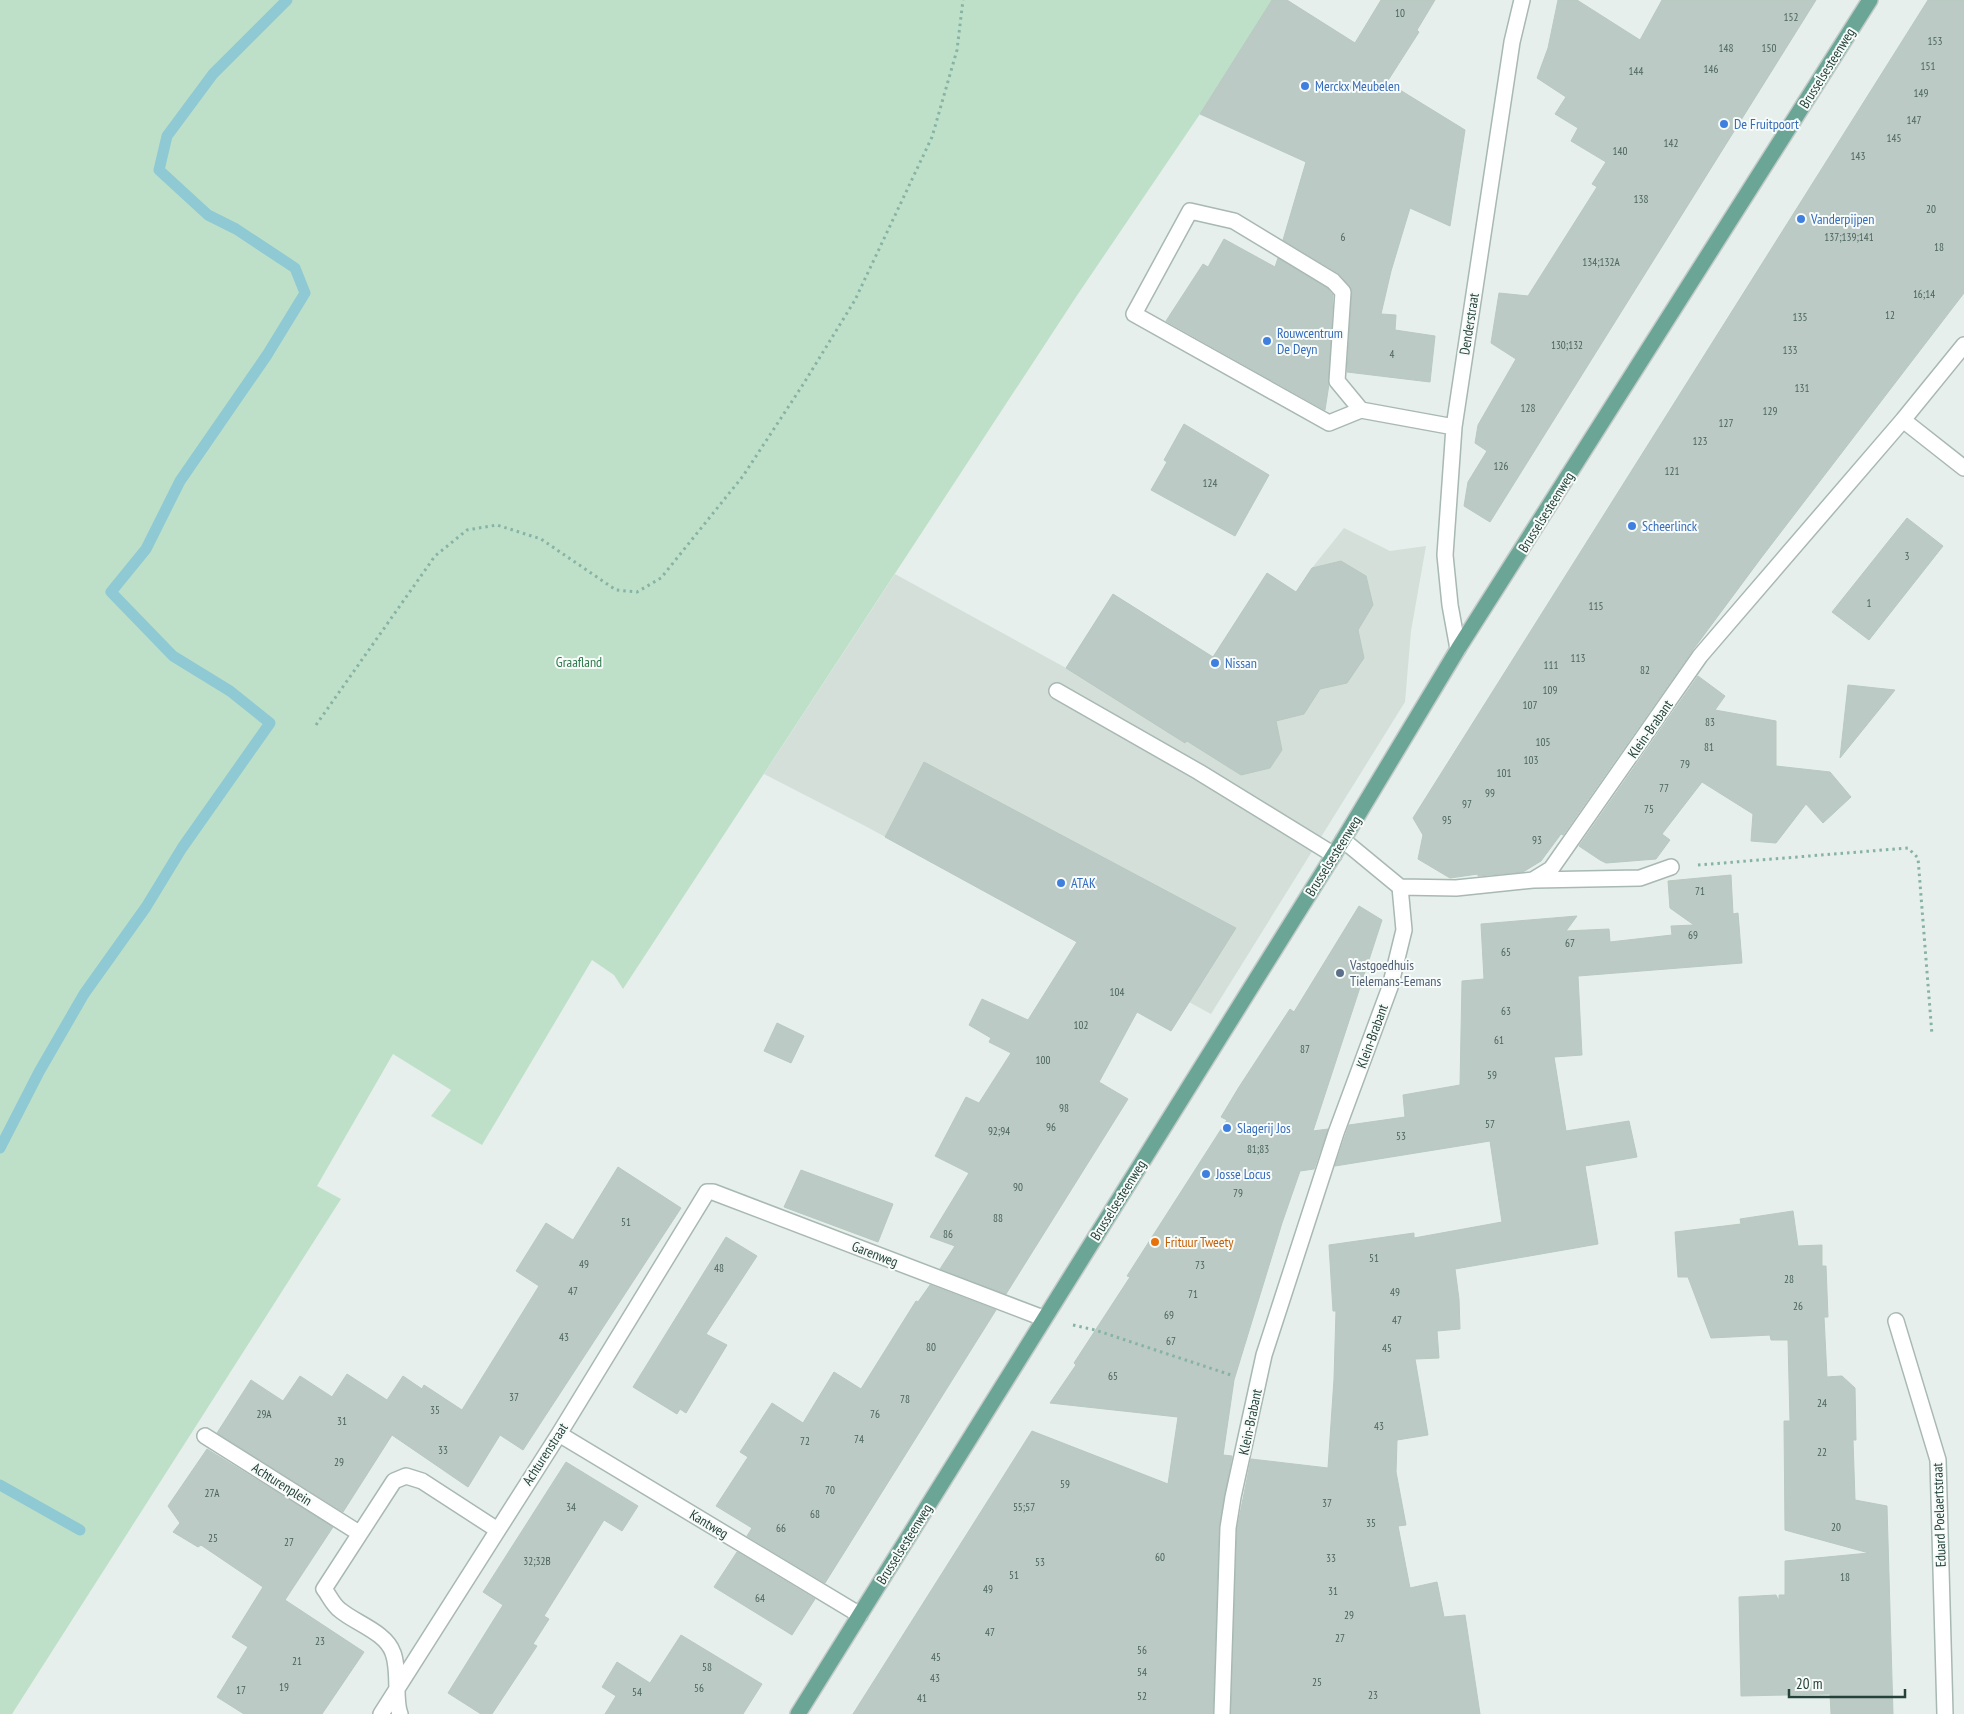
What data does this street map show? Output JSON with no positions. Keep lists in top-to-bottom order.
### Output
{
  "streets": {
    "main road": ["Brusselsesteenweg"],
    "street": [
      "Denderstraat",
      "Klein-Brabant",
      "Garenweg",
      "Achturenstraat",
      "Achturenplein",
      "Eduard Poelaertstraat",
      "Kantweg"
    ]
  },
  "crossings": [
    ["Brusselsesteenweg", "Denderstraat"],
    ["Brusselsesteenweg", "Garenweg"],
    ["Brusselsesteenweg", "Kantweg"],
    ["Garenweg", "Achturenstraat"],
    ["Achturenstraat", "Kantweg"]
  ],
  "parks": ["Graafland"],
  "places": [
    "Merckx Meubelen",
    "De Fruitpoort",
    "Vanderpijpen",
    "Rouwcentrum De Deyn",
    "Scheerlinck",
    "Nissan",
    "ATAK",
    "Vastgoedhuis Tielemans-Eemans",
    "Slagerij Jos",
    "Josse Locus",
    "Frituur Tweety"
  ],
  "house_numbers": [
    "10",
    "152",
    "153",
    "148",
    "150",
    "151",
    "146",
    "144",
    "149",
    "147",
    "145",
    "142",
    "140",
    "143",
    "138",
    "20",
    "6",
    "137;139;141",
    "18",
    "134;132A",
    "16;14",
    "12",
    "135",
    "130;132",
    "133",
    "4",
    "131",
    "128",
    "129",
    "127",
    "123",
    "126",
    "121",
    "124",
    "3",
    "1",
    "115",
    "113",
    "111",
    "82",
    "109",
    "107",
    "83",
    "105",
    "81",
    "103",
    "79",
    "101",
    "77",
    "99",
    "97",
    "75",
    "95",
    "93",
    "71",
    "69",
    "67",
    "65",
    "104",
    "63",
    "102",
    "61",
    "87",
    "100",
    "59",
    "98",
    "57",
    "96",
    "92;94",
    "53",
    "81;83",
    "90",
    "79",
    "88",
    "51",
    "86",
    "51",
    "49",
    "73",
    "48",
    "28",
    "47",
    "49",
    "71",
    "26",
    "69",
    "47",
    "43",
    "67",
    "80",
    "45",
    "65",
    "37",
    "78",
    "24",
    "35",
    "29A",
    "76",
    "31",
    "43",
    "74",
    "72",
    "33",
    "22",
    "29",
    "59",
    "70",
    "27A",
    "37",
    "34",
    "55;57",
    "68",
    "35",
    "20",
    "66",
    "25",
    "27",
    "60",
    "33",
    "32;32B",
    "53",
    "51",
    "18",
    "49",
    "31",
    "64",
    "29",
    "47",
    "27",
    "23",
    "56",
    "45",
    "21",
    "58",
    "54",
    "43",
    "25",
    "19",
    "56",
    "17",
    "54",
    "23",
    "52",
    "41"
  ],
  "scale_bar": "20 m"
}
